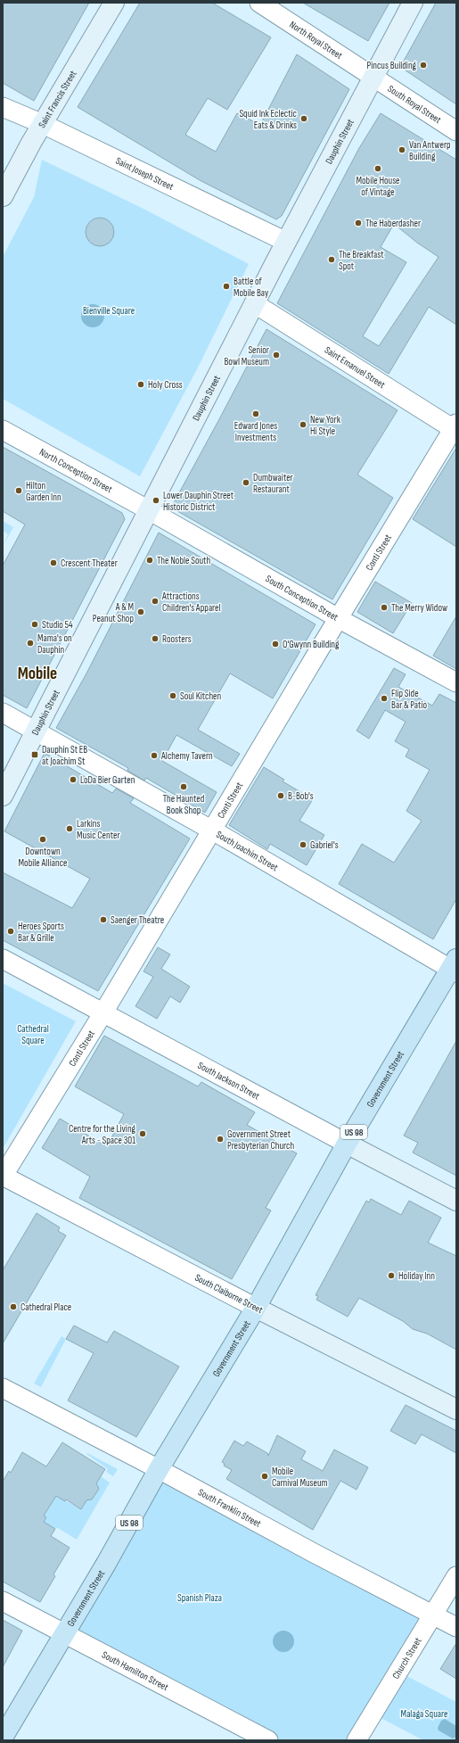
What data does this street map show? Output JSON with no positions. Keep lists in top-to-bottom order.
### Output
{
  "streets": {
    "main road": ["Government Street", "US 98"],
    "street": [
      "North Royal Street",
      "Saint Francis Street",
      "South Royal Street",
      "Dauphin Street",
      "Saint Joseph Street",
      "Saint Emanuel Street",
      "North Conception Street",
      "Conti Street",
      "South Conception Street",
      "South Joachim Street",
      "South Jackson Street",
      "South Claiborne Street",
      "South Franklin Street",
      "Church Street",
      "South Hamilton Street"
    ]
  },
  "crossings": [
    ["North Royal Street", "South Royal Street"],
    ["North Royal Street", "Dauphin Street"],
    ["Saint Francis Street", "Saint Joseph Street"],
    ["South Royal Street", "Dauphin Street"],
    ["Dauphin Street", "Saint Joseph Street"],
    ["Dauphin Street", "Saint Emanuel Street"],
    ["Dauphin Street", "North Conception Street"],
    ["Dauphin Street", "South Conception Street"],
    ["Dauphin Street", "South Joachim Street"],
    ["Saint Emanuel Street", "Conti Street"],
    ["North Conception Street", "South Conception Street"],
    ["Conti Street", "South Conception Street"],
    ["Conti Street", "South Joachim Street"],
    ["Conti Street", "South Jackson Street"],
    ["Conti Street", "South Claiborne Street"],
    ["South Joachim Street", "Government Street"],
    ["Government Street", "South Jackson Street"],
    ["Government Street", "South Claiborne Street"],
    ["Government Street", "South Franklin Street"],
    ["Government Street", "South Hamilton Street"],
    ["South Franklin Street", "Church Street"]
  ],
  "districts": ["Mobile"],
  "parks": [
    "Bienville Square",
    "Cathedral Square",
    "Spanish Plaza",
    "Malaga Square"
  ],
  "places": {
    "other": [
      "Pincus Building",
      "Squid Ink Eclectic Eats & Drinks",
      "Van Antwerp Building",
      "Mobile House of Vintage",
      "The Haberdasher",
      "The Breakfast Spot",
      "Battle of Mobile Bay",
      "Senior Bowl Museum",
      "Holy Cross",
      "Edward Jones Investments",
      "New York Hi Style",
      "Dumbwaiter Restaurant",
      "Hilton Garden Inn",
      "Lower Dauphin Street Historic District",
      "The Noble South",
      "Crescent Theater",
      "Attractions Children's Apparel",
      "The Merry Widow",
      "A & M Peanut Shop",
      "Studio 54",
      "Roosters",
      "Mama's on Dauphin",
      "O'Gwynn Building",
      "Soul Kitchen",
      "Flip Side Bar & Patio",
      "Alchemy Tavern",
      "LoDa Bier Garten",
      "The Haunted Book Shop",
      "B-Bob's",
      "Larkins Music Center",
      "Downtown Mobile Alliance",
      "Gabriel's",
      "Saenger Theatre",
      "Heroes Sports Bar & Grille",
      "Centre for the Living Arts - Space 301",
      "Government Street Presbyterian Church",
      "Holiday Inn",
      "Cathedral Place",
      "Mobile Carnival Museum"
    ],
    "transit": ["Dauphin St EB at Joachim St"]
  }
}
